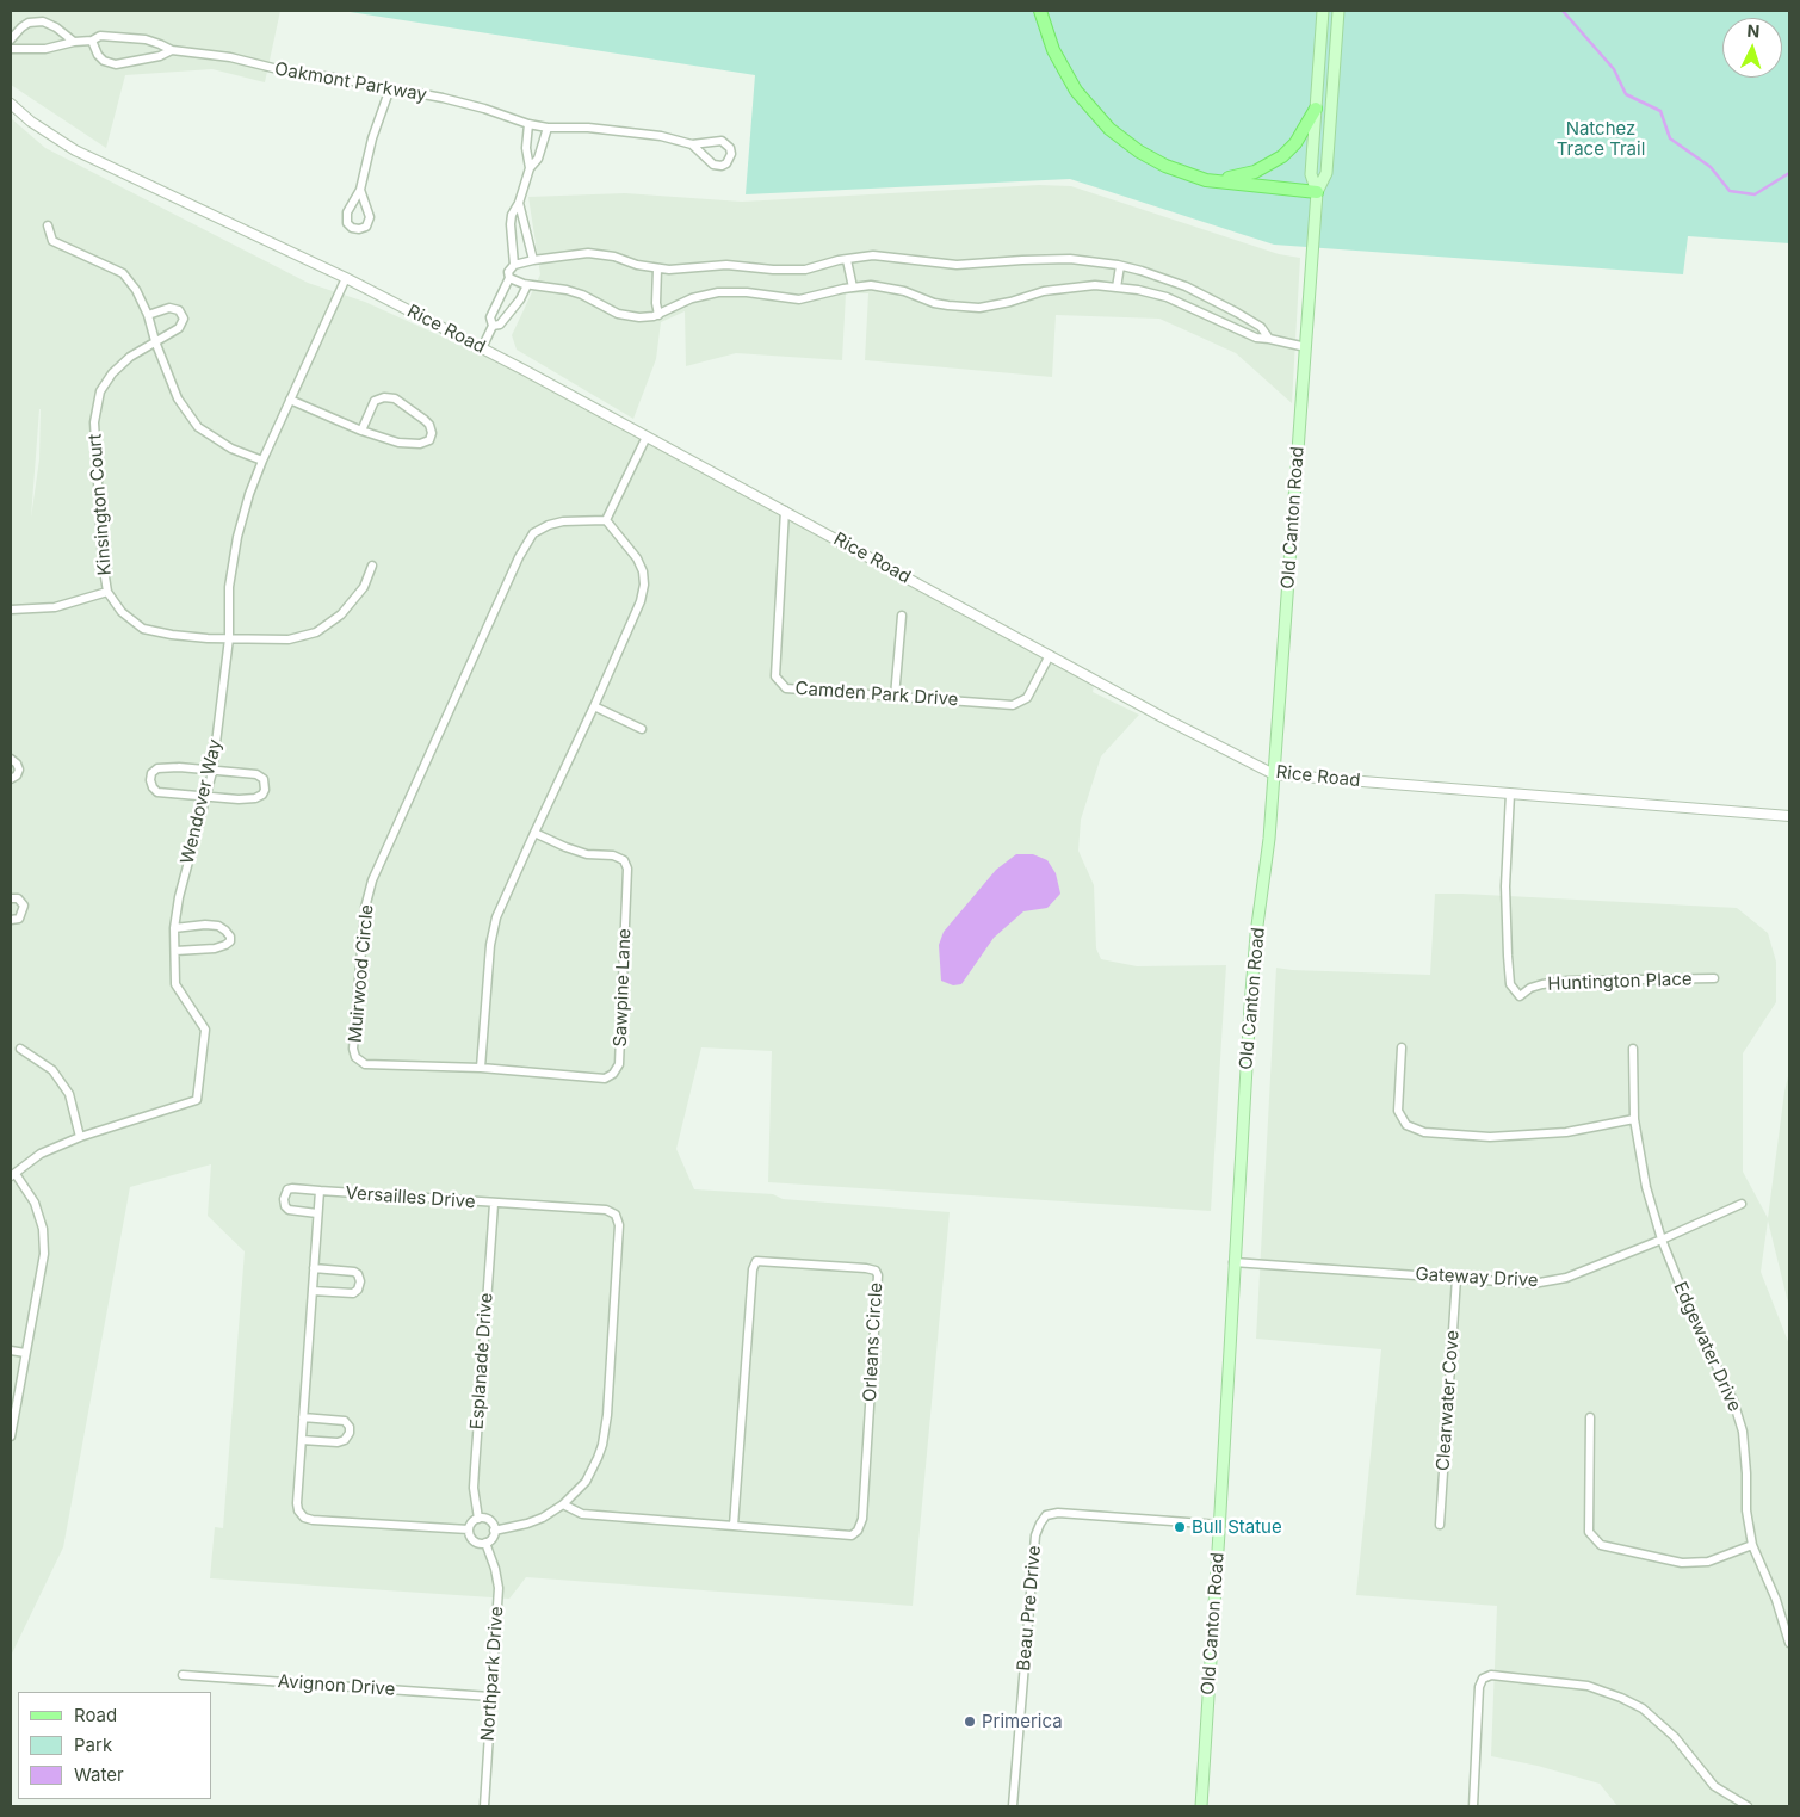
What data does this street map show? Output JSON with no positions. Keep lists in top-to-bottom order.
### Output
{
  "streets": {
    "main road": ["Old Canton Road"],
    "street": [
      "Oakmont Parkway",
      "Rice Road",
      "Kinsington Court",
      "Camden Park Drive",
      "Wendover Way",
      "Muirwood Circle",
      "Huntington Place",
      "Sawpine Lane",
      "Versailles Drive",
      "Gateway Drive",
      "Orleans Circle",
      "Edgewater Drive",
      "Esplanade Drive",
      "Clearwater Cove",
      "Beau Pre Drive",
      "Northpark Drive",
      "Avignon Drive"
    ]
  },
  "crossings": [
    ["Rice Road", "Old Canton Road"],
    ["Rice Road", "Camden Park Drive"],
    ["Rice Road", "Wendover Way"],
    ["Rice Road", "Huntington Place"],
    ["Kinsington Court", "Wendover Way"],
    ["Old Canton Road", "Gateway Drive"],
    ["Old Canton Road", "Beau Pre Drive"],
    ["Muirwood Circle", "Sawpine Lane"],
    ["Versailles Drive", "Orleans Circle"],
    ["Versailles Drive", "Esplanade Drive"],
    ["Versailles Drive", "Northpark Drive"],
    ["Gateway Drive", "Edgewater Drive"],
    ["Gateway Drive", "Clearwater Cove"],
    ["Esplanade Drive", "Northpark Drive"],
    ["Northpark Drive", "Avignon Drive"]
  ],
  "parks": ["Natchez Trace Trail"],
  "places": ["Bull Statue", "Primerica"],
  "legend": ["Road", "Park", "Water"],
  "north": "top"
}
